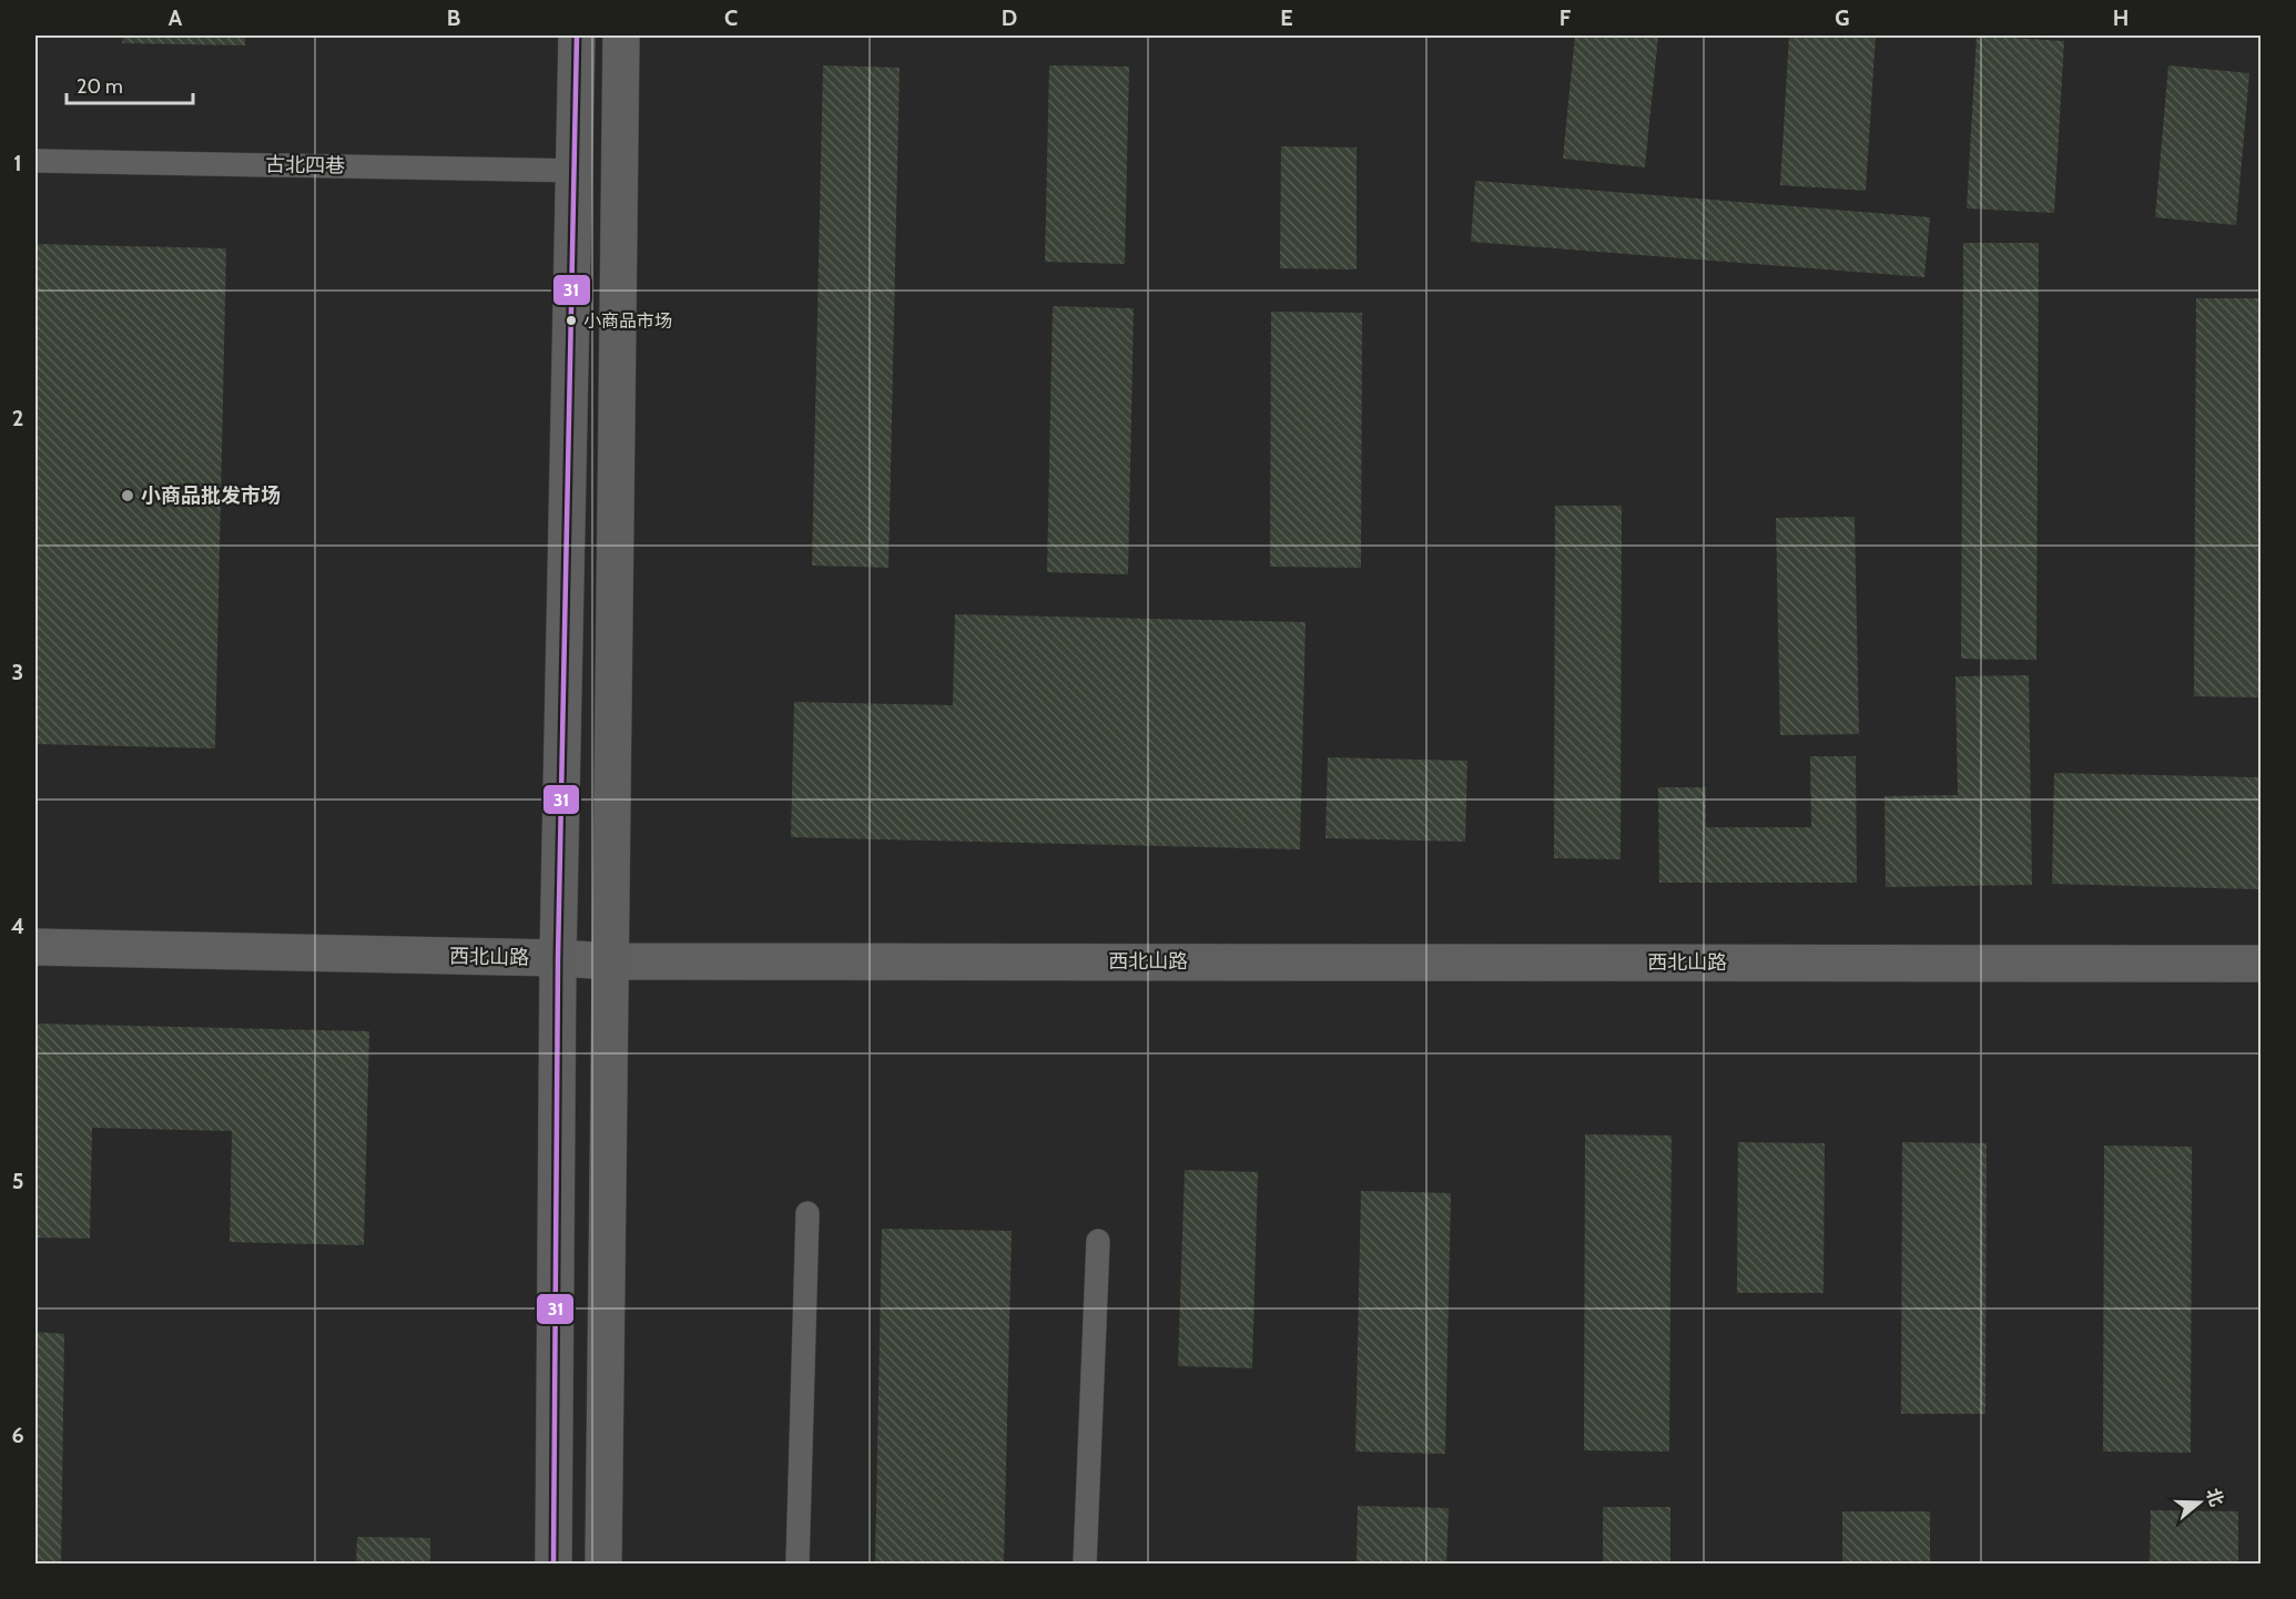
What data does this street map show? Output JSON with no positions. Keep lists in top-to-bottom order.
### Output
{
  "streets": {
    "main road": ["西北山路"],
    "lane": ["古北四巷"]
  },
  "places": ["小商品市场", "小商品批发市场"],
  "lines": ["transit line 31"],
  "scale_bar": "20 m",
  "north": "right",
  "grid": {
    "columns": [
      "A",
      "B",
      "C",
      "D",
      "E",
      "F",
      "G",
      "H"
    ],
    "rows": [
      "1",
      "2",
      "3",
      "4",
      "5",
      "6"
    ]
  }
}
